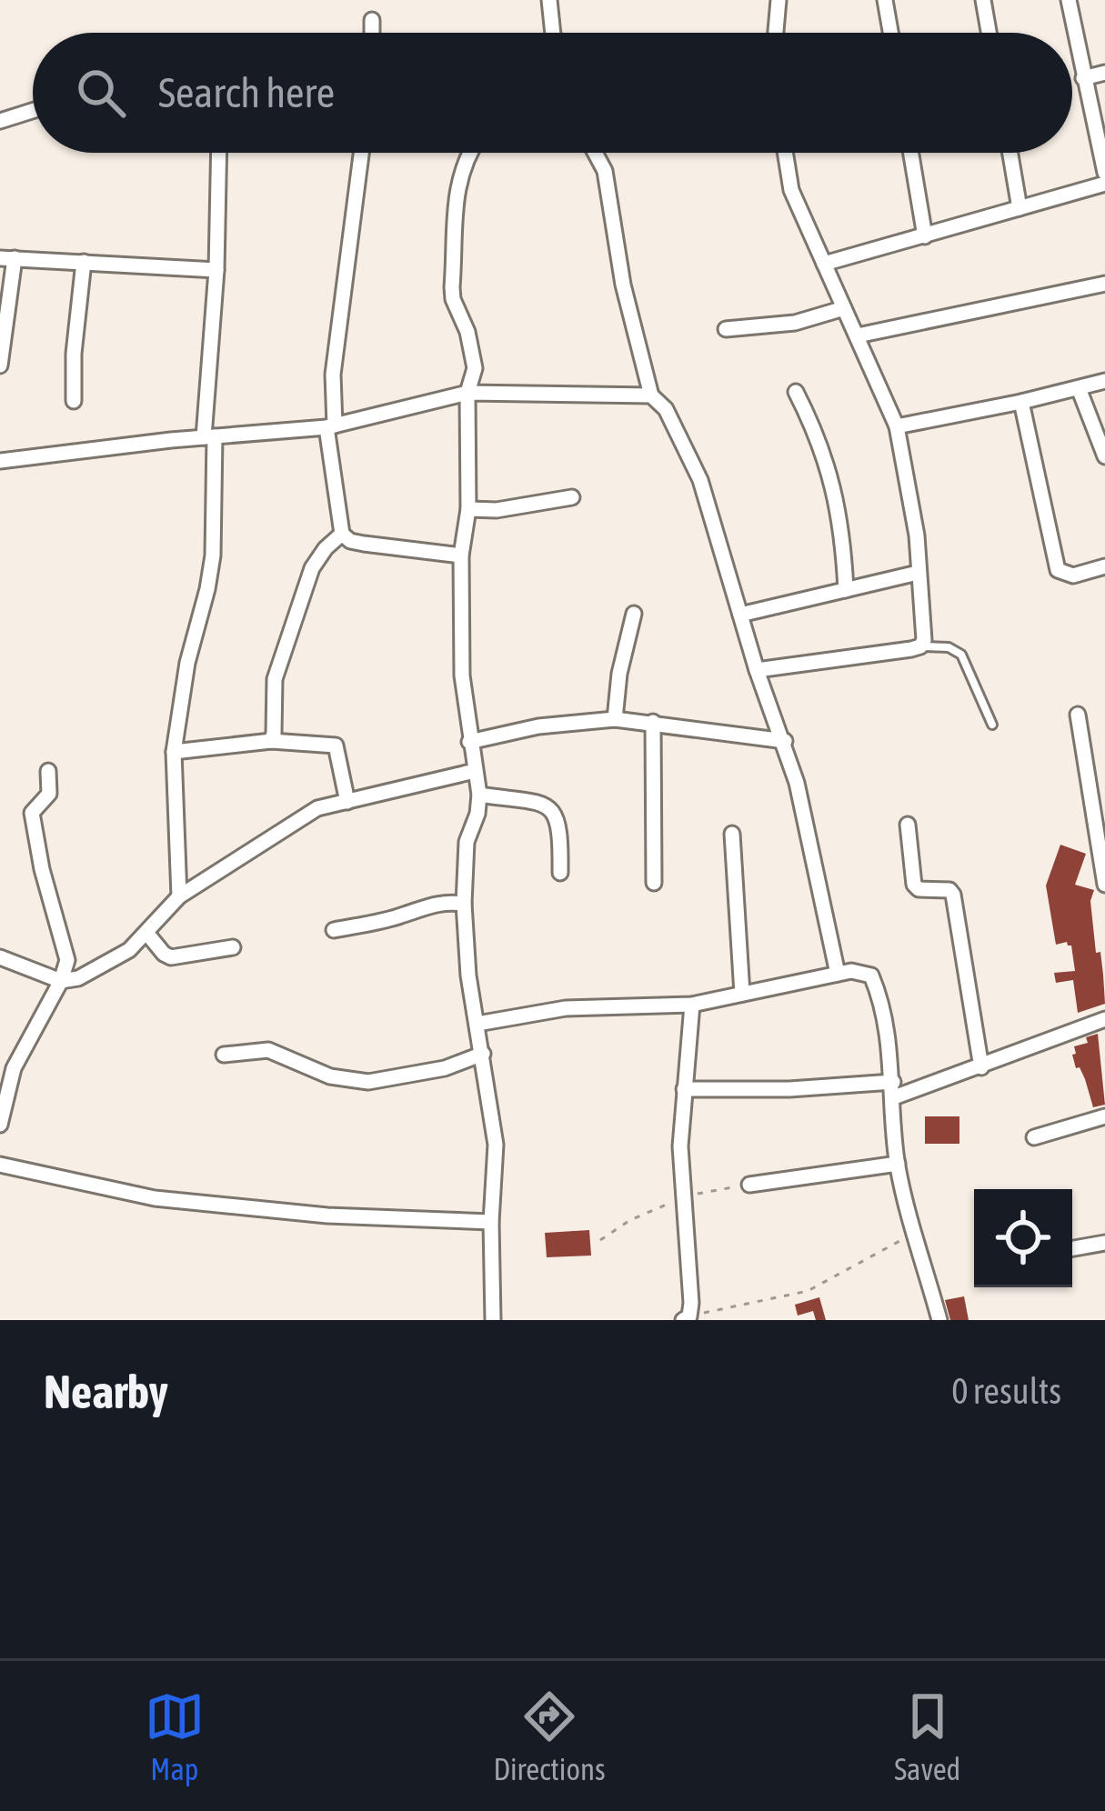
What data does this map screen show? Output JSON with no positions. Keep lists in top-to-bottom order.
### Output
{
  "page": {
    "search": "Search here",
    "heading": ["Nearby", "0 results"],
    "nav": ["Map", "Directions", "Saved"]
  }
}
